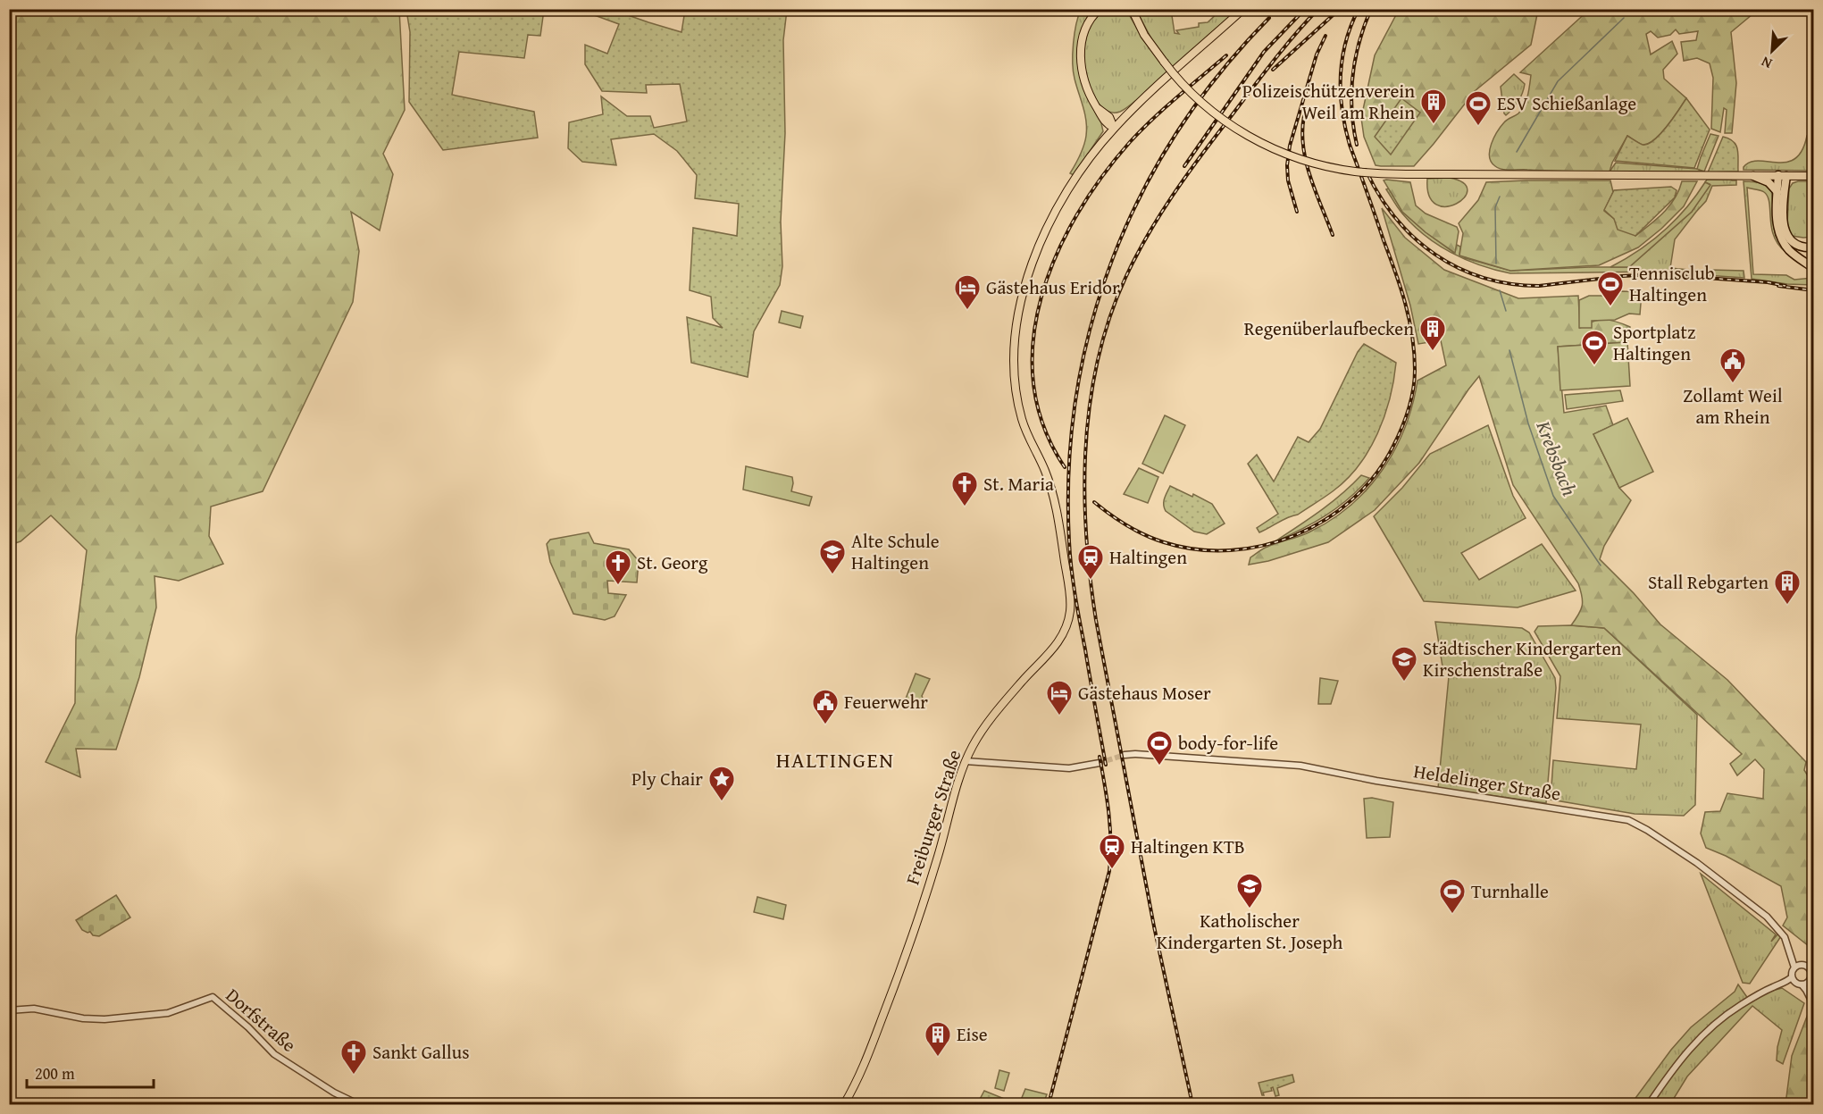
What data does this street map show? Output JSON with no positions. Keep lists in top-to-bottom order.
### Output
{
  "streets": {
    "main road": ["Freiburger Straße"],
    "street": ["Heldelinger Straße", "Dorfstraße"]
  },
  "districts": ["HALTINGEN"],
  "water": ["Krebsbach"],
  "places": {
    "building": [
      "Polizeischützenverein Weil am Rhein",
      "Regenüberlaufbecken",
      "Stall Rebgarten",
      "Eise"
    ],
    "sports": [
      "ESV Schießanlage",
      "Tennisclub Haltingen",
      "Sportplatz Haltingen",
      "body-for-life",
      "Turnhalle"
    ],
    "hotel": ["Gästehaus Eridor", "Gästehaus Moser"],
    "public building": ["Zollamt Weil am Rhein", "Feuerwehr"],
    "church": ["St. Maria", "St. Georg", "Sankt Gallus"],
    "school or university": ["Alte Schule Haltingen", "Städtischer Kindergarten Kirschenstraße", "Katholischer Kindergarten St. Joseph"],
    "station": ["Haltingen", "Haltingen KTB"],
    "place": ["Ply Chair"]
  },
  "scale_bar": "200 m",
  "north": "bottom left"
}
